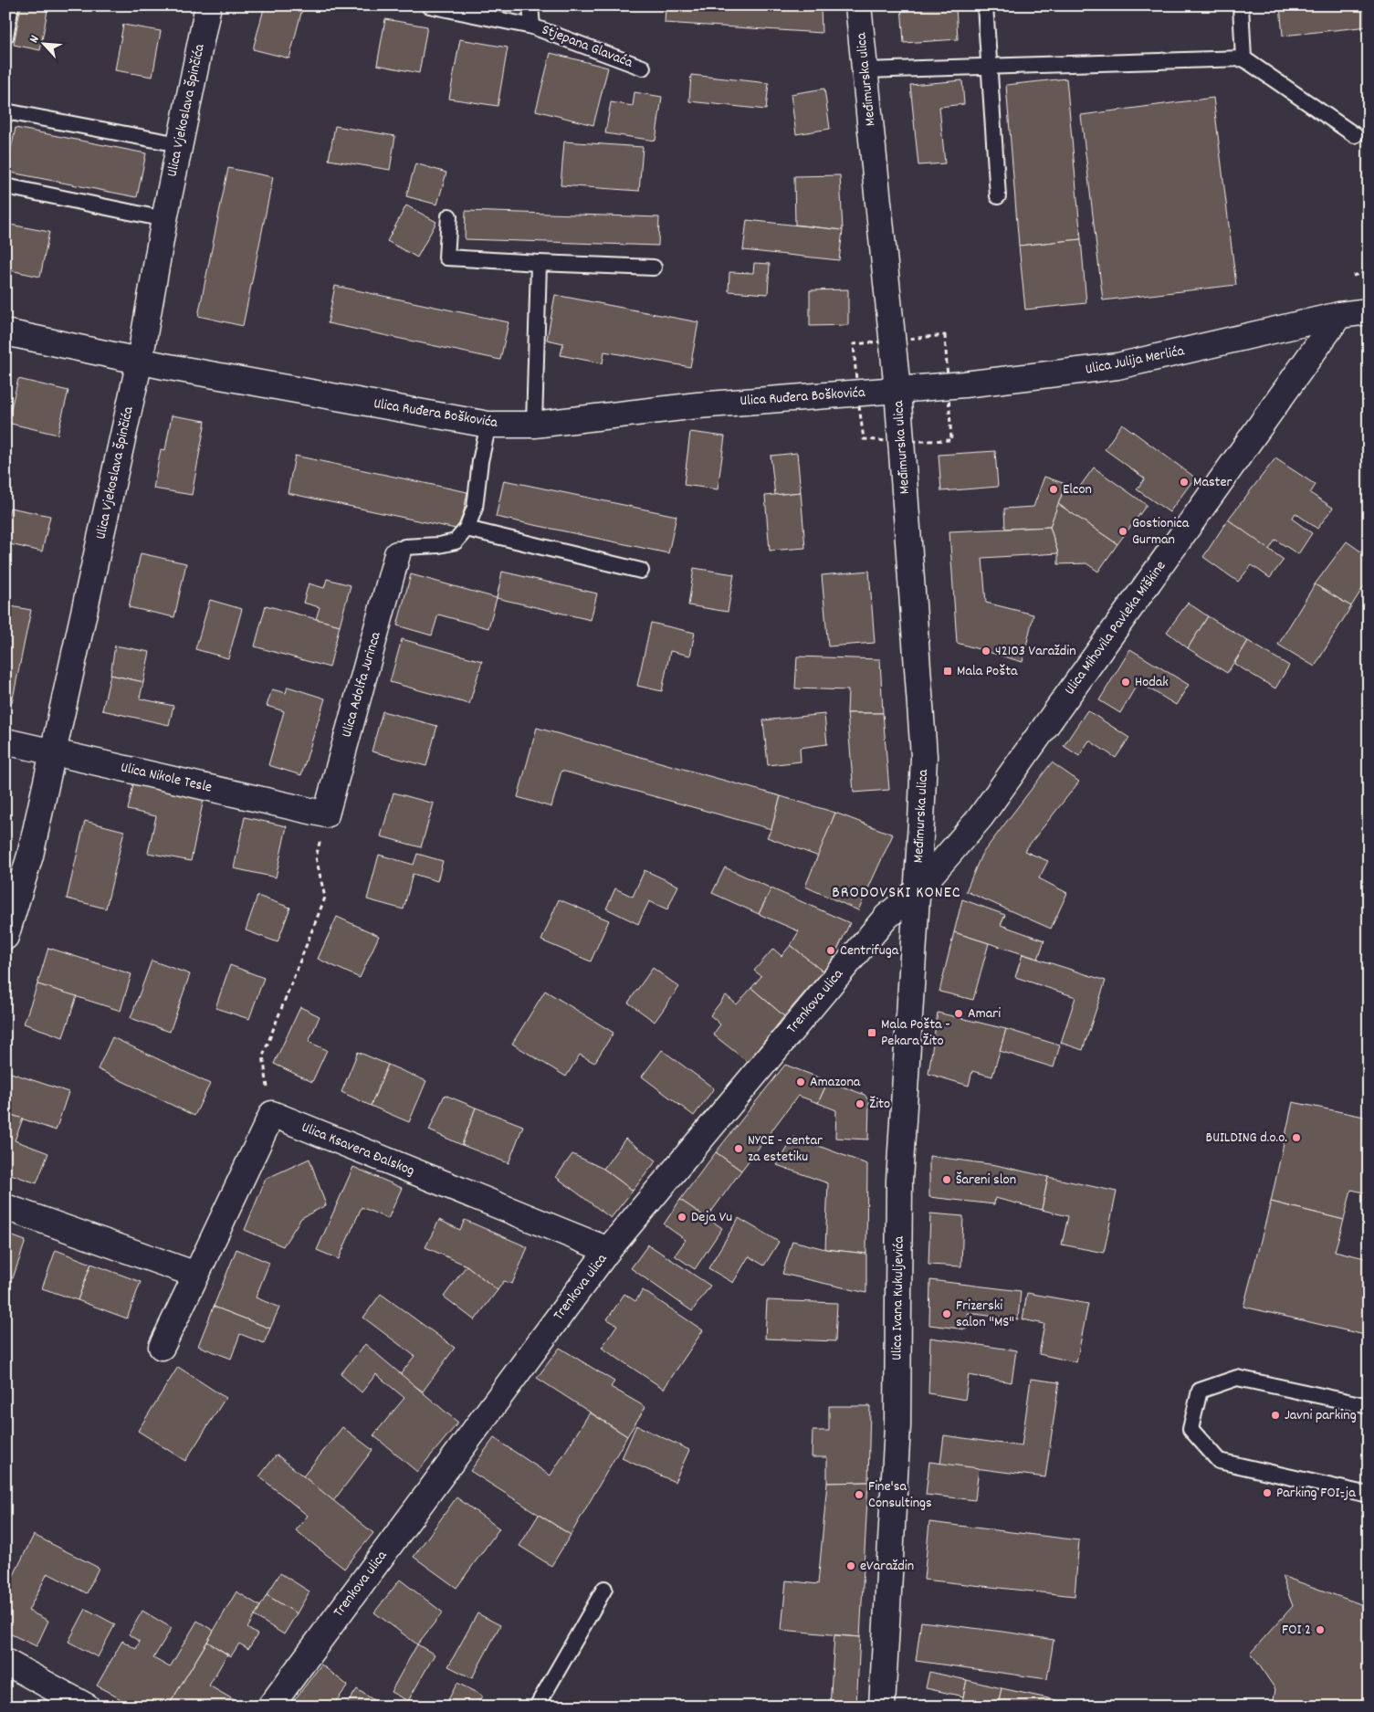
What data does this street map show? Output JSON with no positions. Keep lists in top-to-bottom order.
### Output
{
  "streets": {
    "street": [
      "Međimurska ulica",
      "Ulica Vjekoslava Špinčića",
      "Ulica Julija Merlića",
      "Ulica Ruđera Boškovića",
      "Ulica Mihovila Pavleka Miškine",
      "Ulica Adolfa Jurinca",
      "Ulica Nikole Tesle",
      "Trenkova ulica",
      "Ulica Ksavera Đalskog",
      "Ulica Ivana Kukuljevića"
    ],
    "lane": ["Stjepana Glavaća"]
  },
  "crossings": [
    ["Međimurska ulica", "Ulica Julija Merlića"],
    ["Međimurska ulica", "Ulica Ruđera Boškovića"],
    ["Međimurska ulica", "Ulica Mihovila Pavleka Miškine"],
    ["Međimurska ulica", "Trenkova ulica"],
    ["Međimurska ulica", "Ulica Ivana Kukuljevića"],
    ["Ulica Vjekoslava Špinčića", "Ulica Ruđera Boškovića"],
    ["Ulica Vjekoslava Špinčića", "Ulica Nikole Tesle"],
    ["Ulica Julija Merlića", "Ulica Ruđera Boškovića"],
    ["Ulica Julija Merlića", "Ulica Mihovila Pavleka Miškine"],
    ["Ulica Mihovila Pavleka Miškine", "Trenkova ulica"],
    ["Ulica Mihovila Pavleka Miškine", "Ulica Ivana Kukuljevića"],
    ["Ulica Adolfa Jurinca", "Ulica Nikole Tesle"],
    ["Trenkova ulica", "Ulica Ksavera Đalskog"],
    ["Trenkova ulica", "Ulica Ivana Kukuljevića"]
  ],
  "districts": ["BRODOVSKI KONEC"],
  "places": {
    "other": [
      "Master",
      "Elcon",
      "Gostionica Gurman",
      "42103 Varaždin",
      "Hodak",
      "Centrifuga",
      "Amari",
      "Amazona",
      "Žito",
      "BUILDING d.o.o.",
      "NYCE - centar za estetiku",
      "Šareni slon",
      "Deja Vu",
      "Frizerski salon \"MS\"",
      "Javni parking",
      "Parking FOI-ja",
      "Fine'sa Consultings",
      "eVaraždin",
      "FOI 2"
    ],
    "transit": ["Mala Pošta", "Mala Pošta - Pekara Žito"]
  },
  "north": "top left"
}
